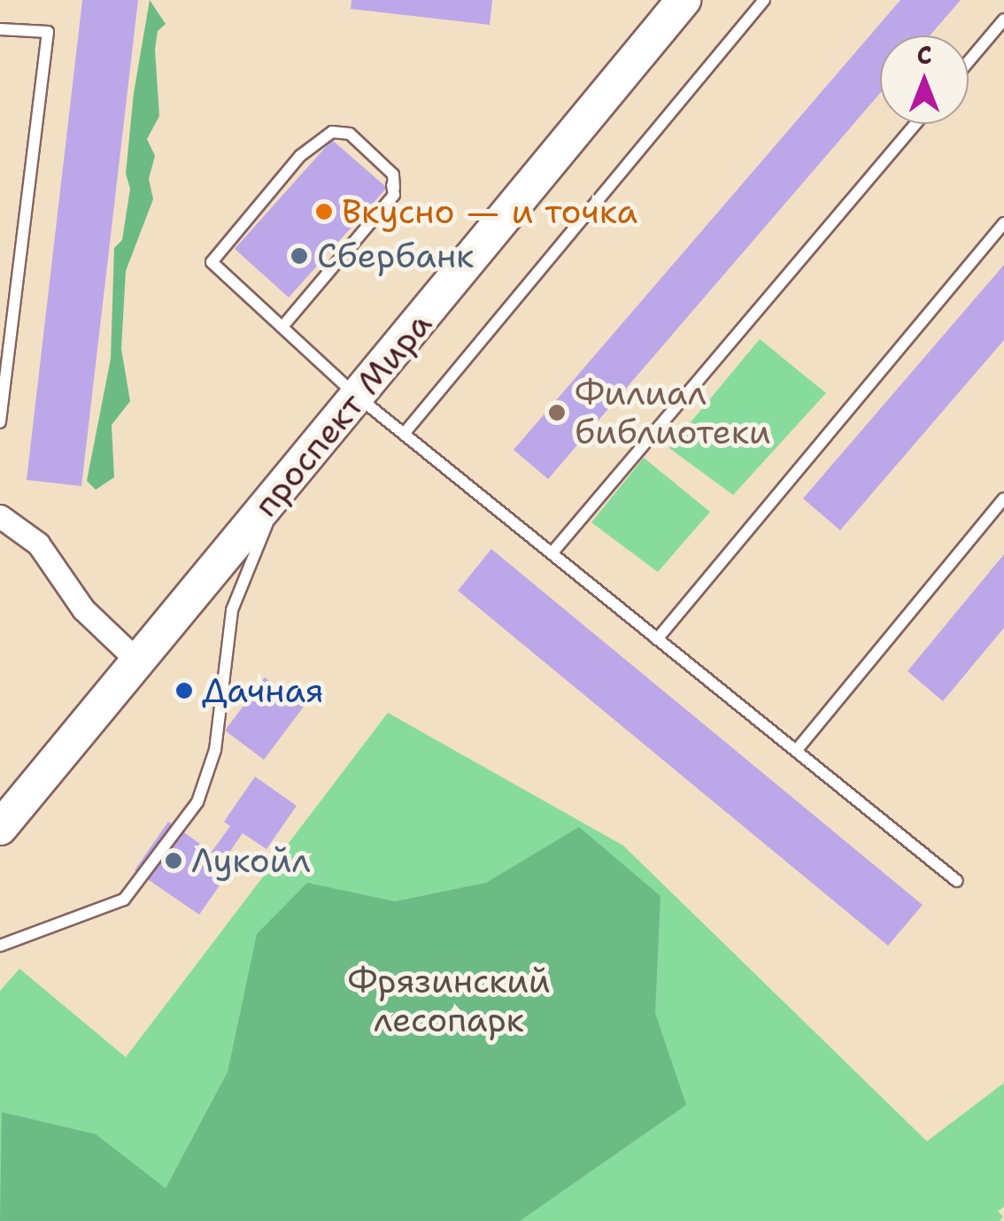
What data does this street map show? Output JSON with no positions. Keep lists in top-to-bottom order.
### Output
{
  "streets": {
    "main road": ["проспект Мира"]
  },
  "parks": ["Фрязинский лесопарк"],
  "places": [
    "Вкусно — и точка",
    "Сбербанк",
    "Филиал библиотеки",
    "Дачная",
    "Лукойл"
  ],
  "north": "top"
}
